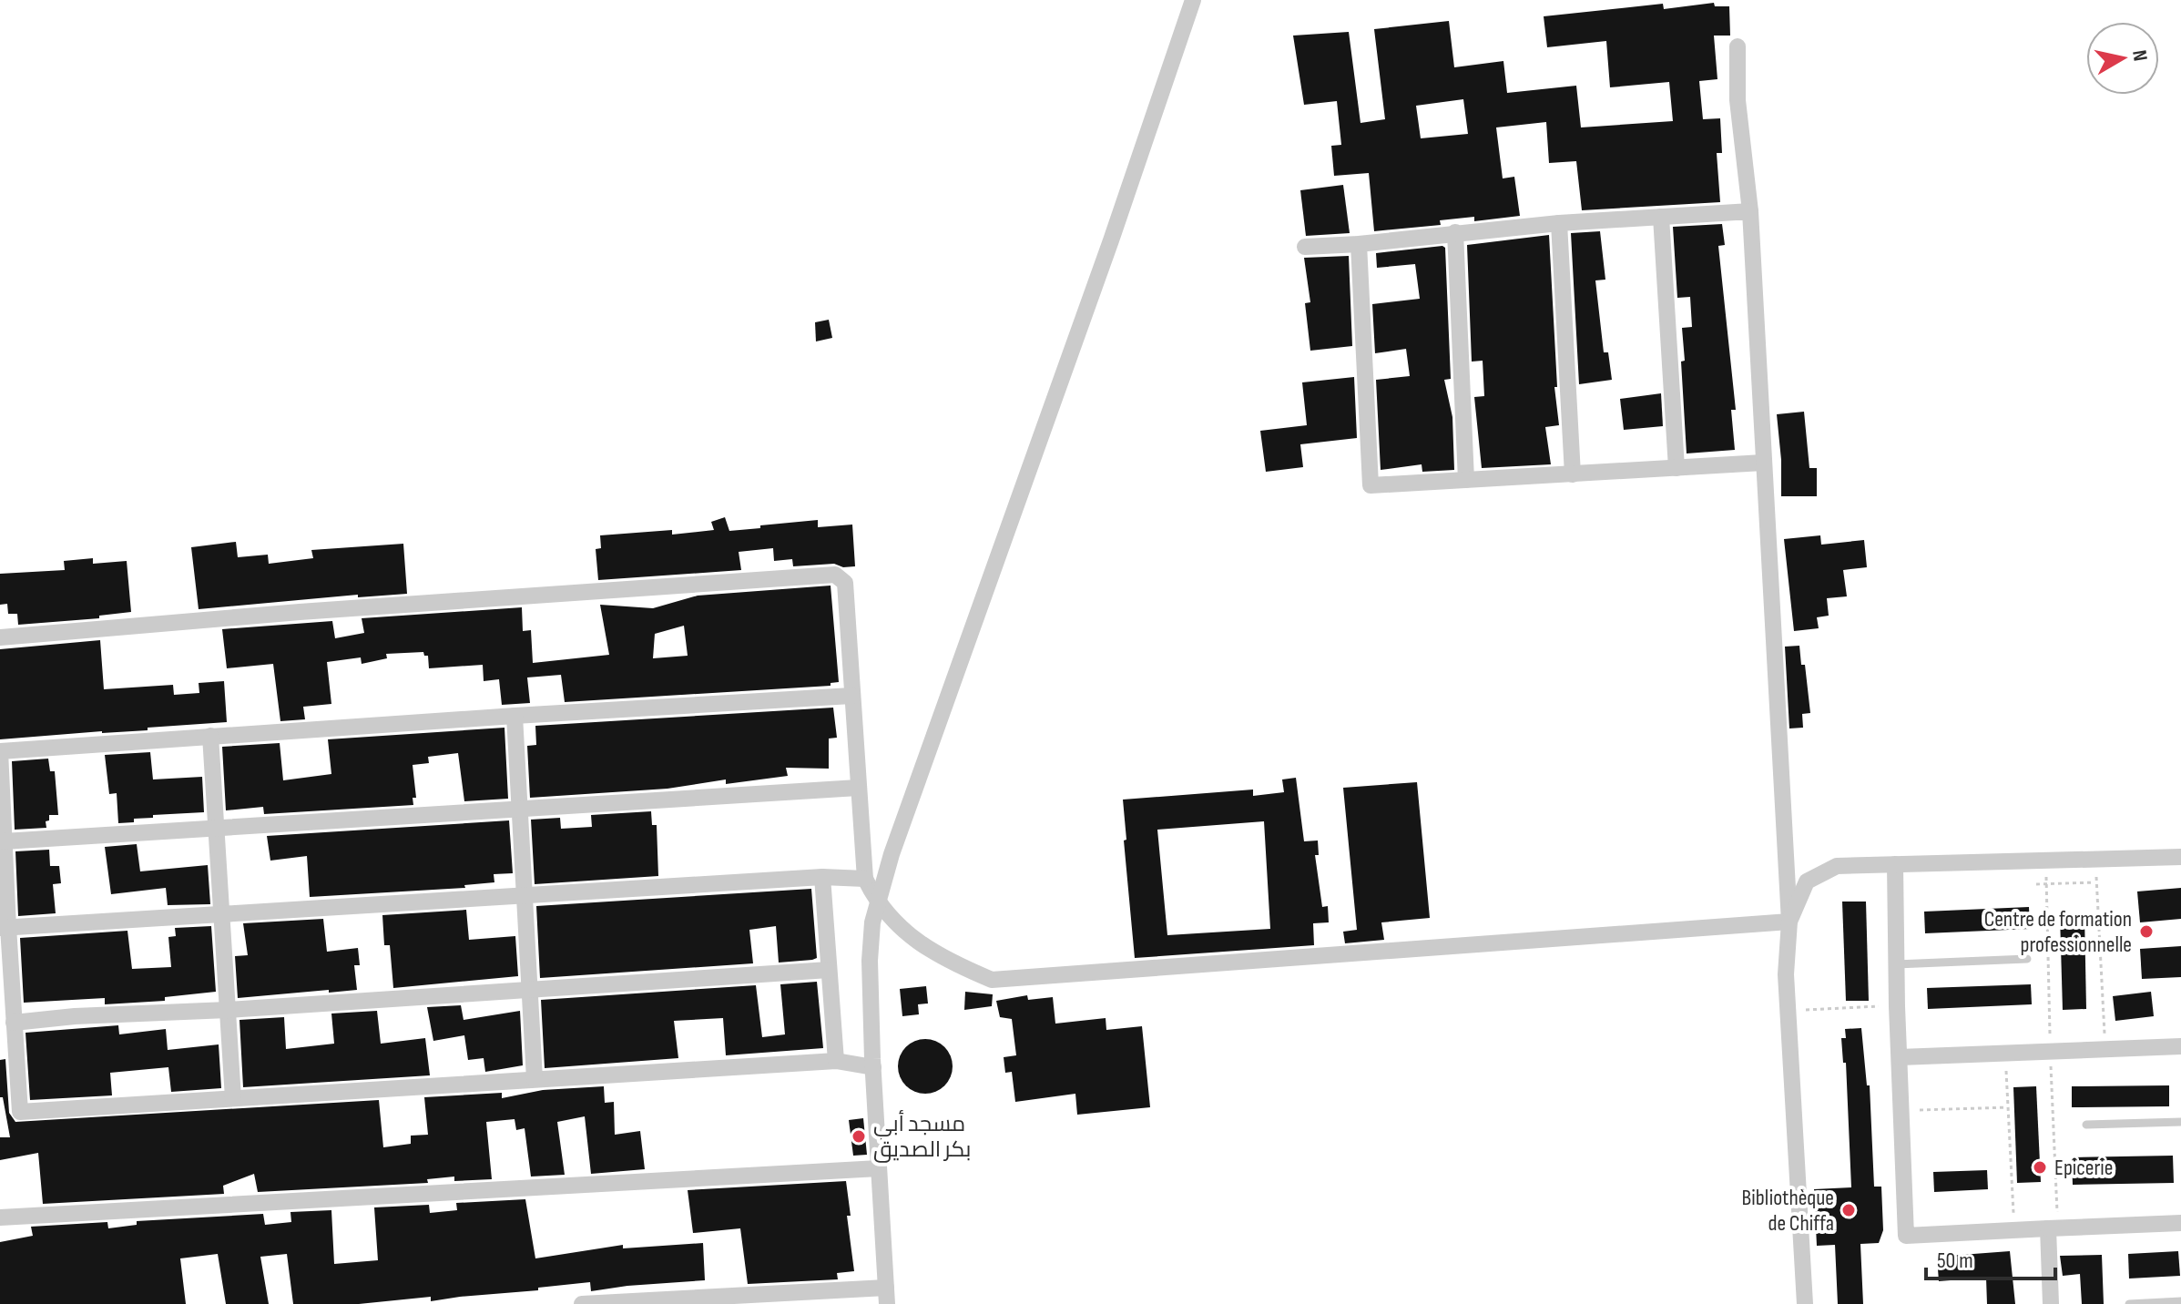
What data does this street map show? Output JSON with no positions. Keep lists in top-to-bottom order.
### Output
{
  "places": [
    "Centre de formation professionnelle",
    "مسجد أبي بكر الصديق",
    "Epicerie",
    "Bibliothèque de Chiffa"
  ],
  "scale_bar": "50 m",
  "north": "right"
}
